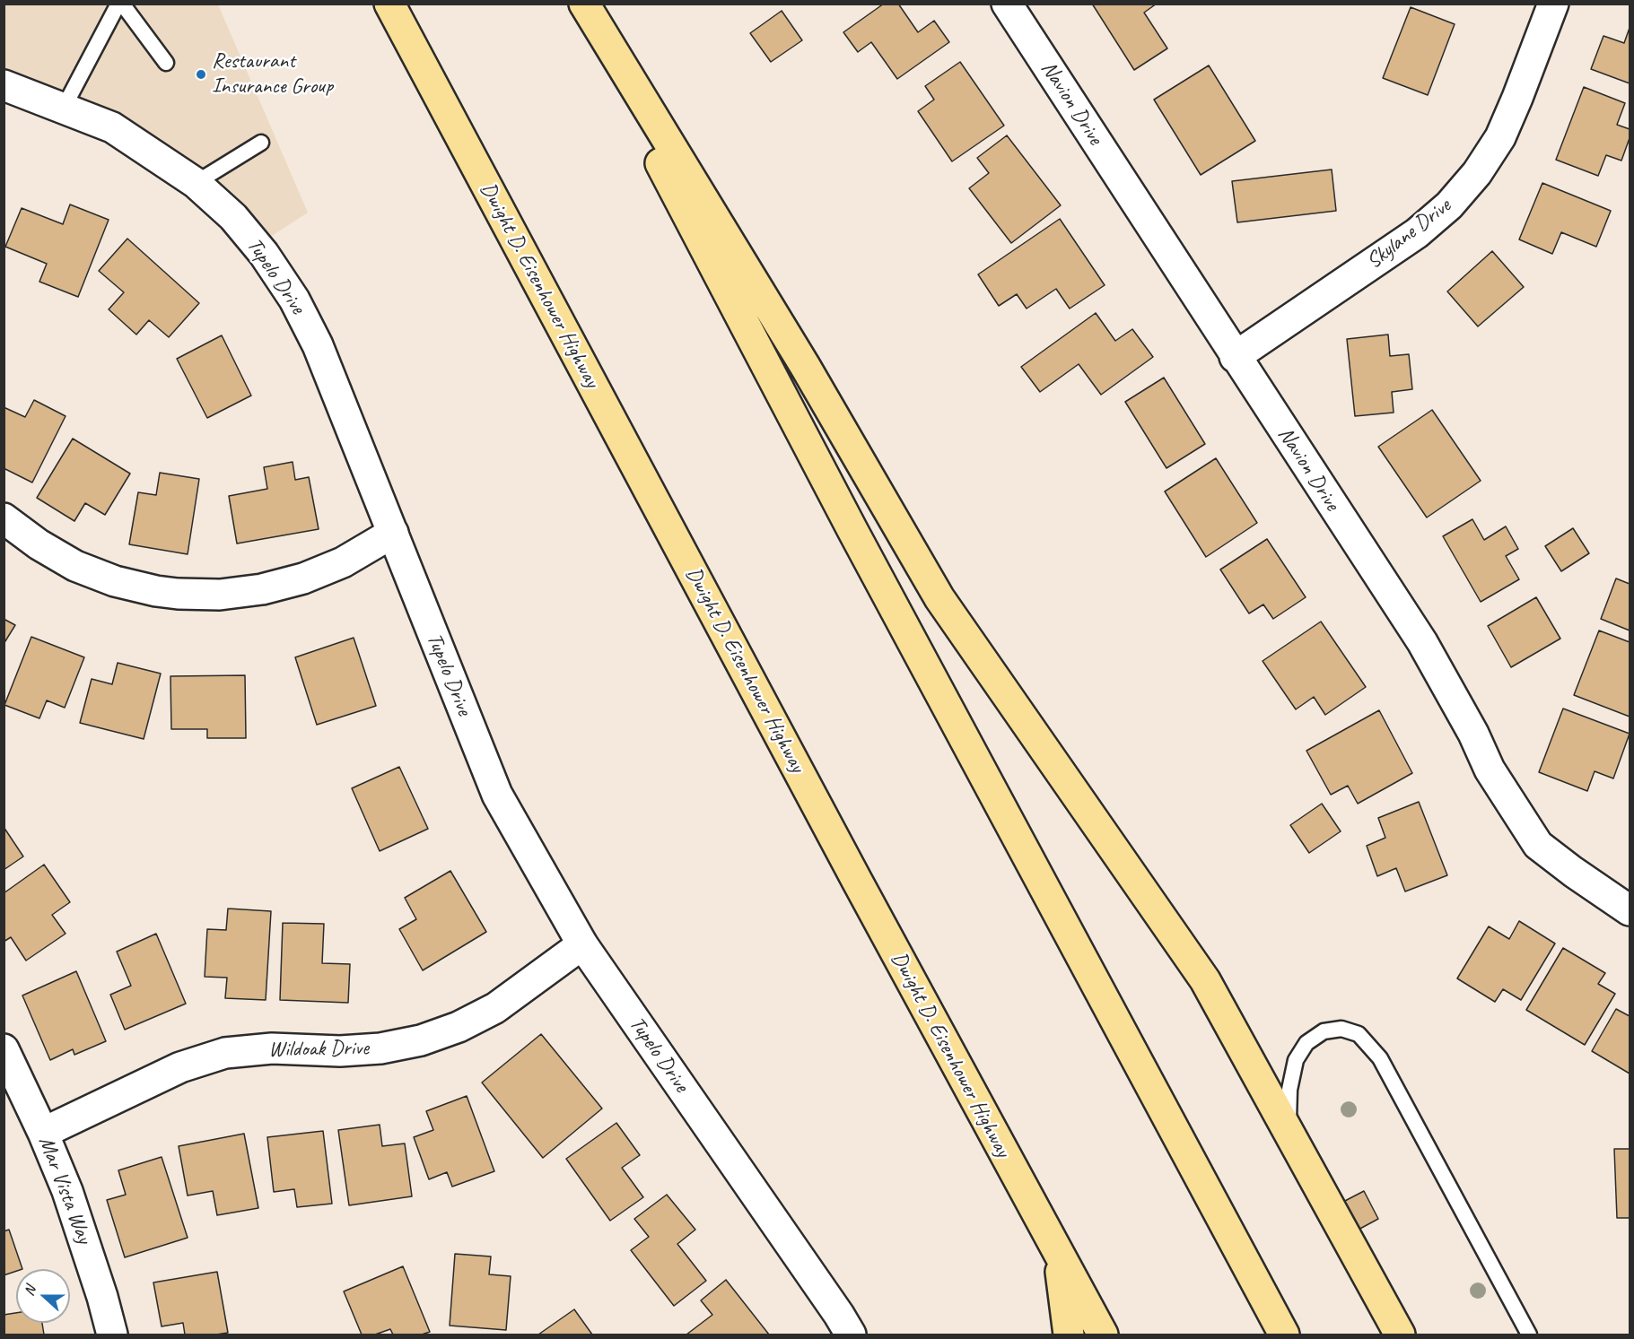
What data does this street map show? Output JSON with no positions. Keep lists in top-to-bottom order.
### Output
{
  "streets": {
    "highway": ["Dwight D. Eisenhower Highway"],
    "street": [
      "Navion Drive",
      "Skylane Drive",
      "Tupelo Drive",
      "Wildoak Drive",
      "Mar Vista Way"
    ]
  },
  "crossings": [
    ["Navion Drive", "Skylane Drive"],
    ["Tupelo Drive", "Wildoak Drive"],
    ["Wildoak Drive", "Mar Vista Way"]
  ],
  "places": ["Restaurant Insurance Group"],
  "north": "left"
}
